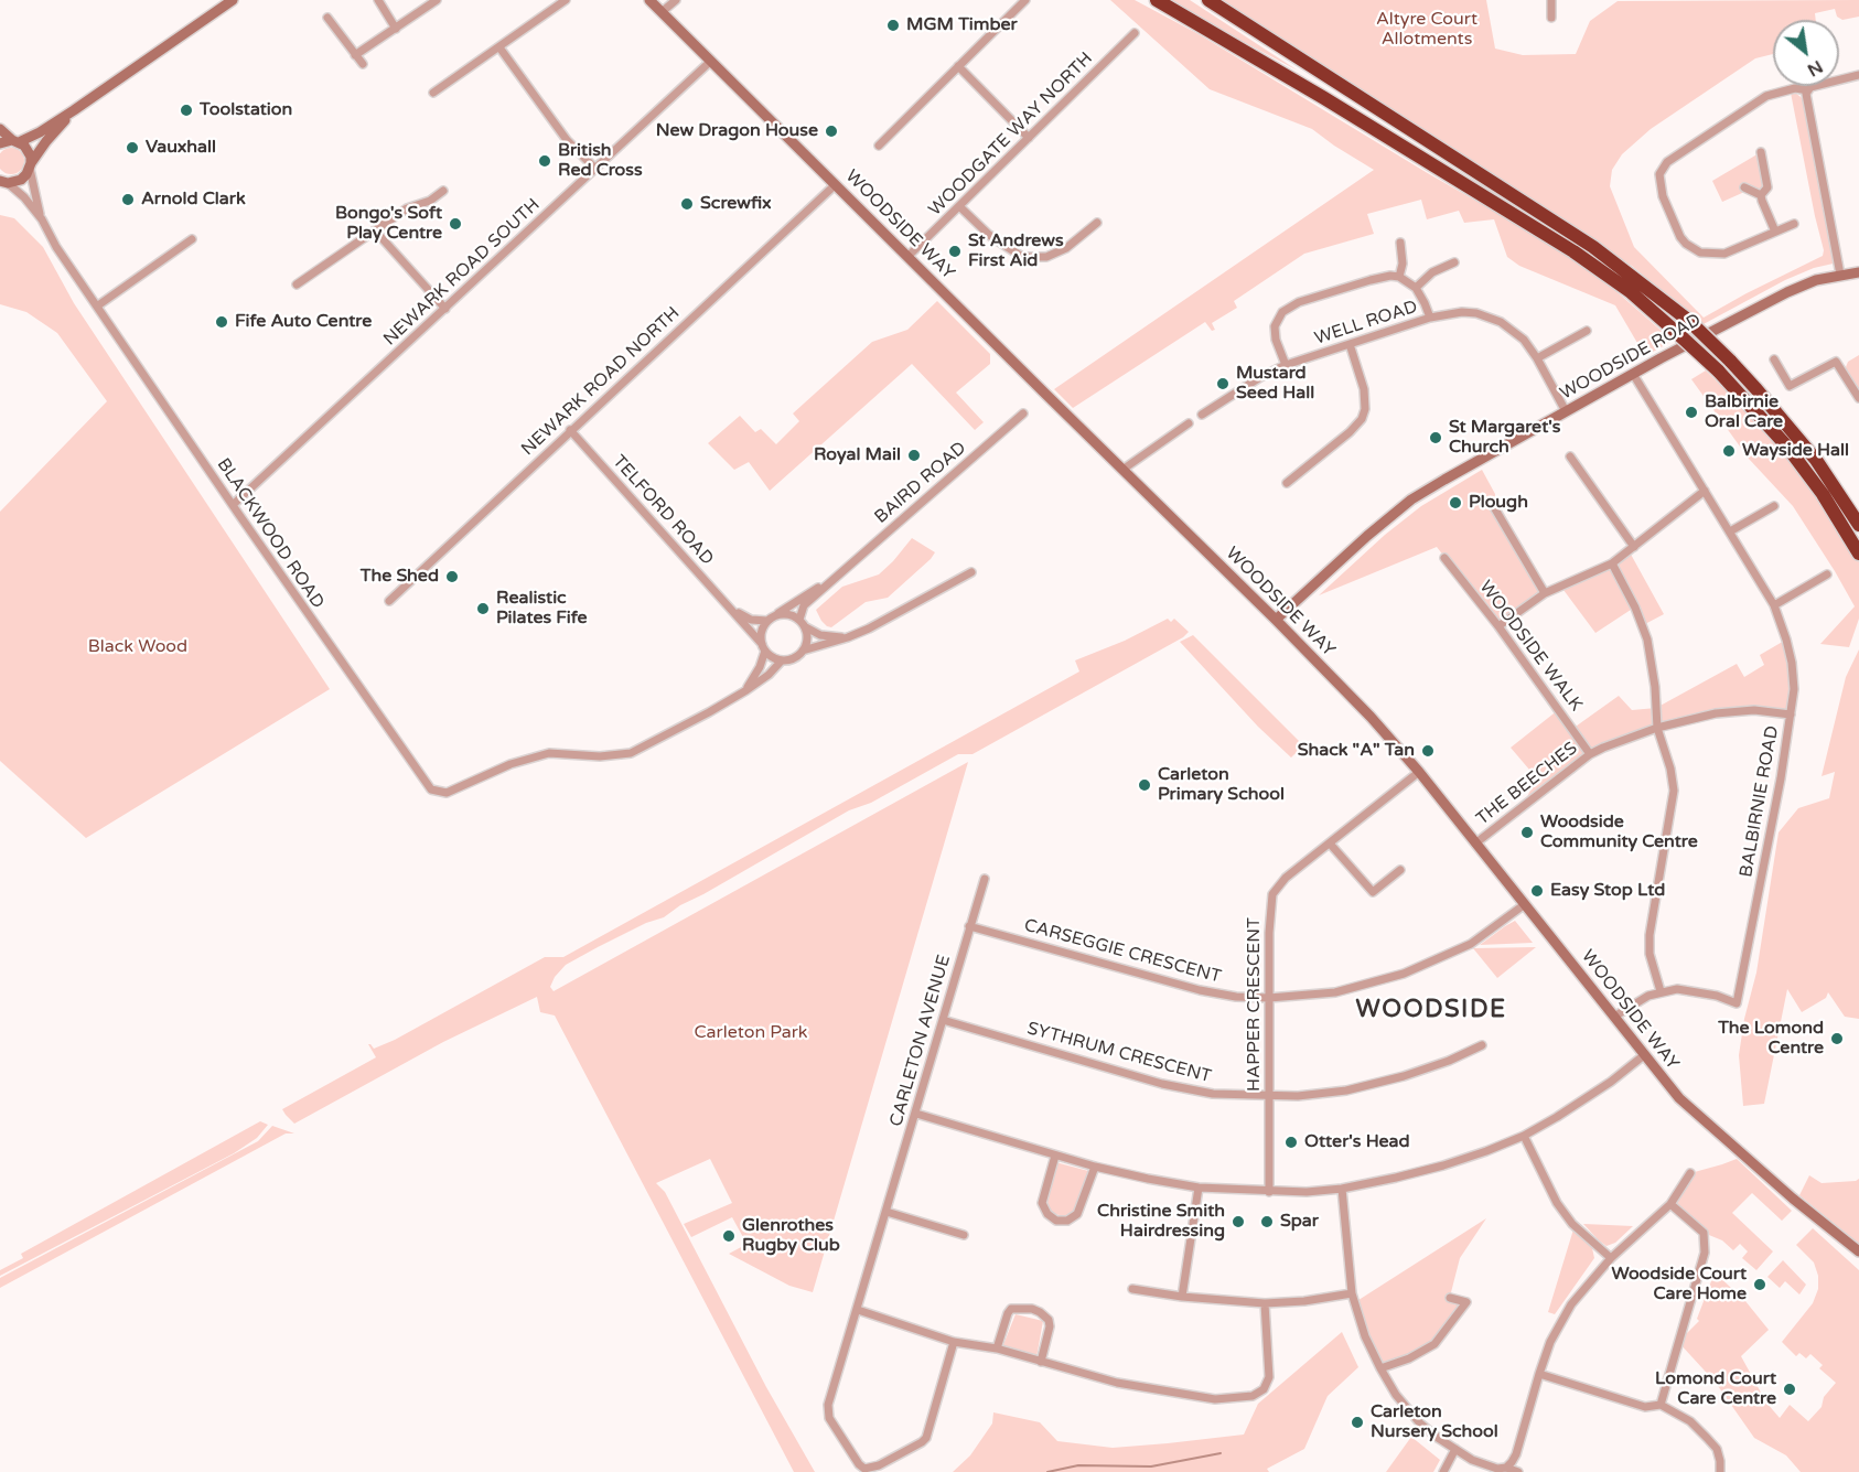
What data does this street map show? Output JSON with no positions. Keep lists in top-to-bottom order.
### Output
{
  "streets": {
    "street": [
      "WOODGATE WAY NORTH",
      "WOODSIDE WAY",
      "NEWARK ROAD SOUTH",
      "WELL ROAD",
      "WOODSIDE ROAD",
      "NEWARK ROAD NORTH",
      "BAIRD ROAD",
      "TELFORD ROAD",
      "BLACKWOOD ROAD",
      "WOODSIDE WALK",
      "THE BEECHES",
      "BALBIRNIE ROAD",
      "CARSEGGIE CRESCENT",
      "HAPPER CRESCENT",
      "CARLETON AVENUE",
      "SYTHRUM CRESCENT"
    ]
  },
  "crossings": [
    ["WOODGATE WAY NORTH", "WOODSIDE WAY"],
    ["WOODSIDE WAY", "NEWARK ROAD SOUTH"],
    ["WOODSIDE WAY", "WOODSIDE ROAD"],
    ["WOODSIDE WAY", "NEWARK ROAD NORTH"],
    ["WOODSIDE WAY", "THE BEECHES"],
    ["WOODSIDE WAY", "CARSEGGIE CRESCENT"],
    ["WOODSIDE WAY", "HAPPER CRESCENT"],
    ["NEWARK ROAD SOUTH", "BLACKWOOD ROAD"],
    ["WELL ROAD", "WOODSIDE ROAD"],
    ["WOODSIDE ROAD", "BALBIRNIE ROAD"],
    ["NEWARK ROAD NORTH", "TELFORD ROAD"],
    ["BAIRD ROAD", "TELFORD ROAD"],
    ["WOODSIDE WALK", "THE BEECHES"],
    ["THE BEECHES", "BALBIRNIE ROAD"],
    ["CARSEGGIE CRESCENT", "HAPPER CRESCENT"],
    ["CARSEGGIE CRESCENT", "CARLETON AVENUE"],
    ["HAPPER CRESCENT", "SYTHRUM CRESCENT"],
    ["CARLETON AVENUE", "SYTHRUM CRESCENT"]
  ],
  "districts": ["WOODSIDE"],
  "parks": ["Altyre Court Allotments", "Black Wood", "Carleton Park"],
  "places": [
    "MGM Timber",
    "Toolstation",
    "New Dragon House",
    "Vauxhall",
    "British Red Cross",
    "Arnold Clark",
    "Screwfix",
    "Bongo's Soft Play Centre",
    "St Andrews First Aid",
    "Fife Auto Centre",
    "Mustard Seed Hall",
    "Balbirnie Oral Care",
    "St Margaret's Church",
    "Wayside Hall",
    "Royal Mail",
    "Plough",
    "The Shed",
    "Realistic Pilates Fife",
    "Shack \"A\" Tan",
    "Carleton Primary School",
    "Woodside Community Centre",
    "Easy Stop Ltd",
    "The Lomond Centre",
    "Otter's Head",
    "Christine Smith Hairdressing",
    "Spar",
    "Glenrothes Rugby Club",
    "Woodside Court Care Home",
    "Lomond Court Care Centre",
    "Carleton Nursery School"
  ],
  "north": "bottom right"
}
